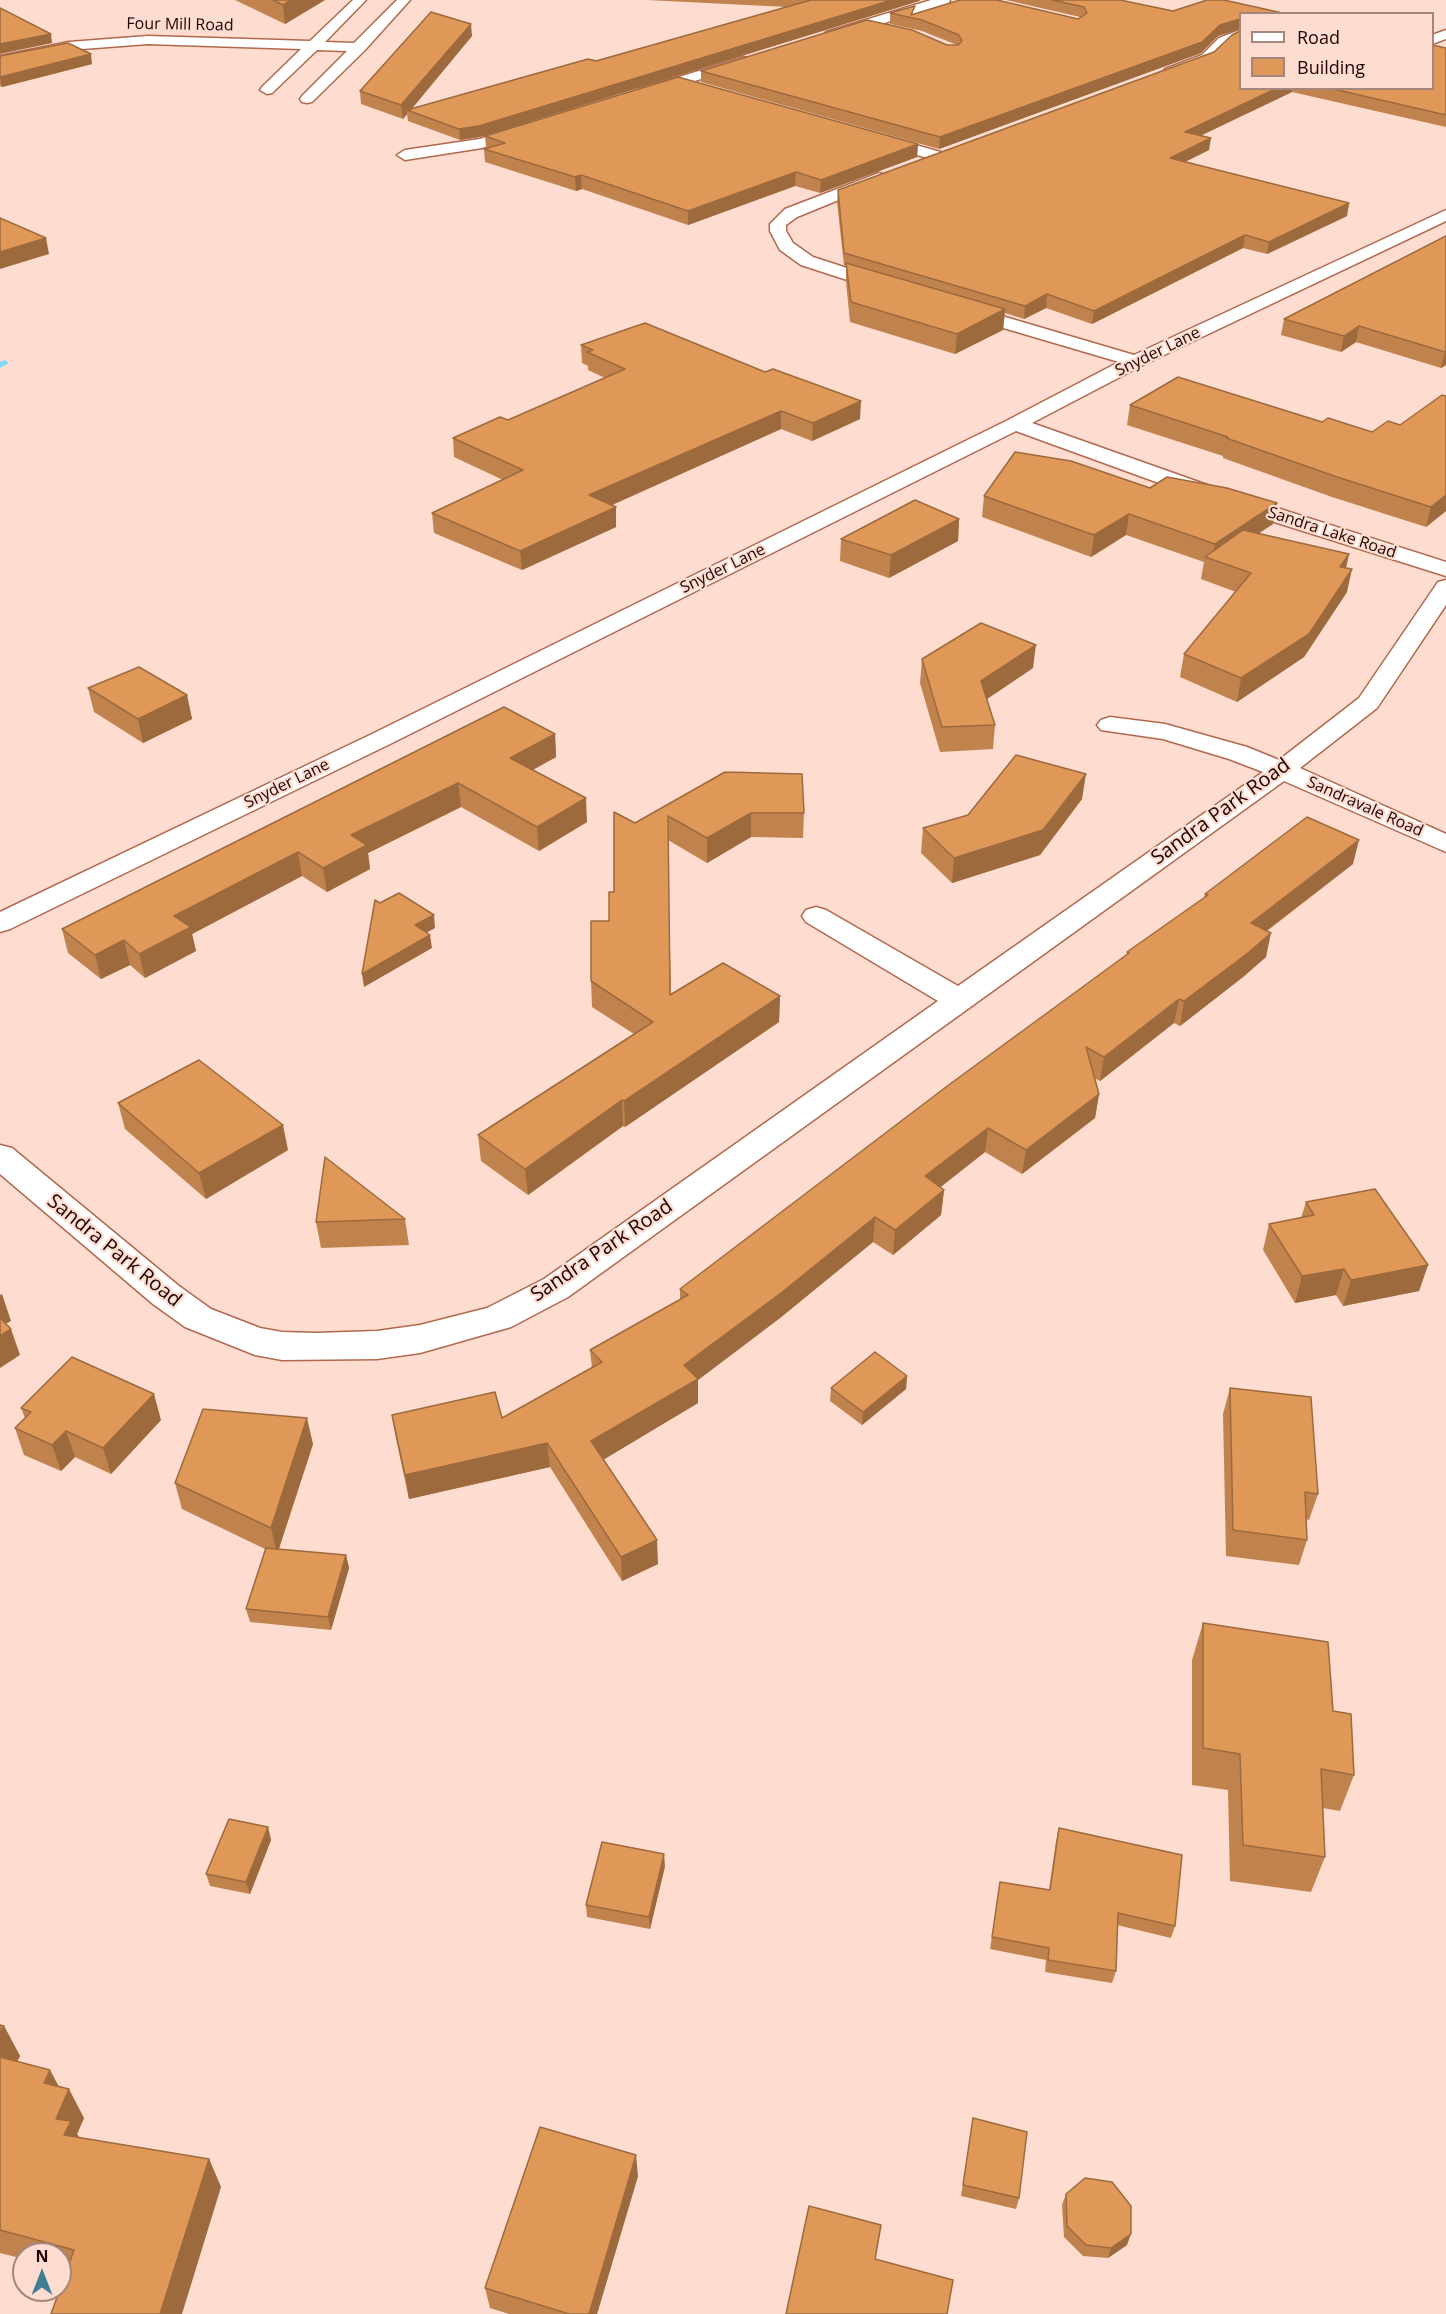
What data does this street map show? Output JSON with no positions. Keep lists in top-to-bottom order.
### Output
{
  "streets": {
    "street": [
      "Four Mill Road",
      "Snyder Lane",
      "Sandra Lake Road",
      "Sandravale Road",
      "Sandra Park Road"
    ]
  },
  "crossings": [
    ["Snyder Lane", "Sandra Lake Road"],
    ["Sandravale Road", "Sandra Park Road"]
  ],
  "legend": ["Road", "Building"],
  "north": "top"
}
